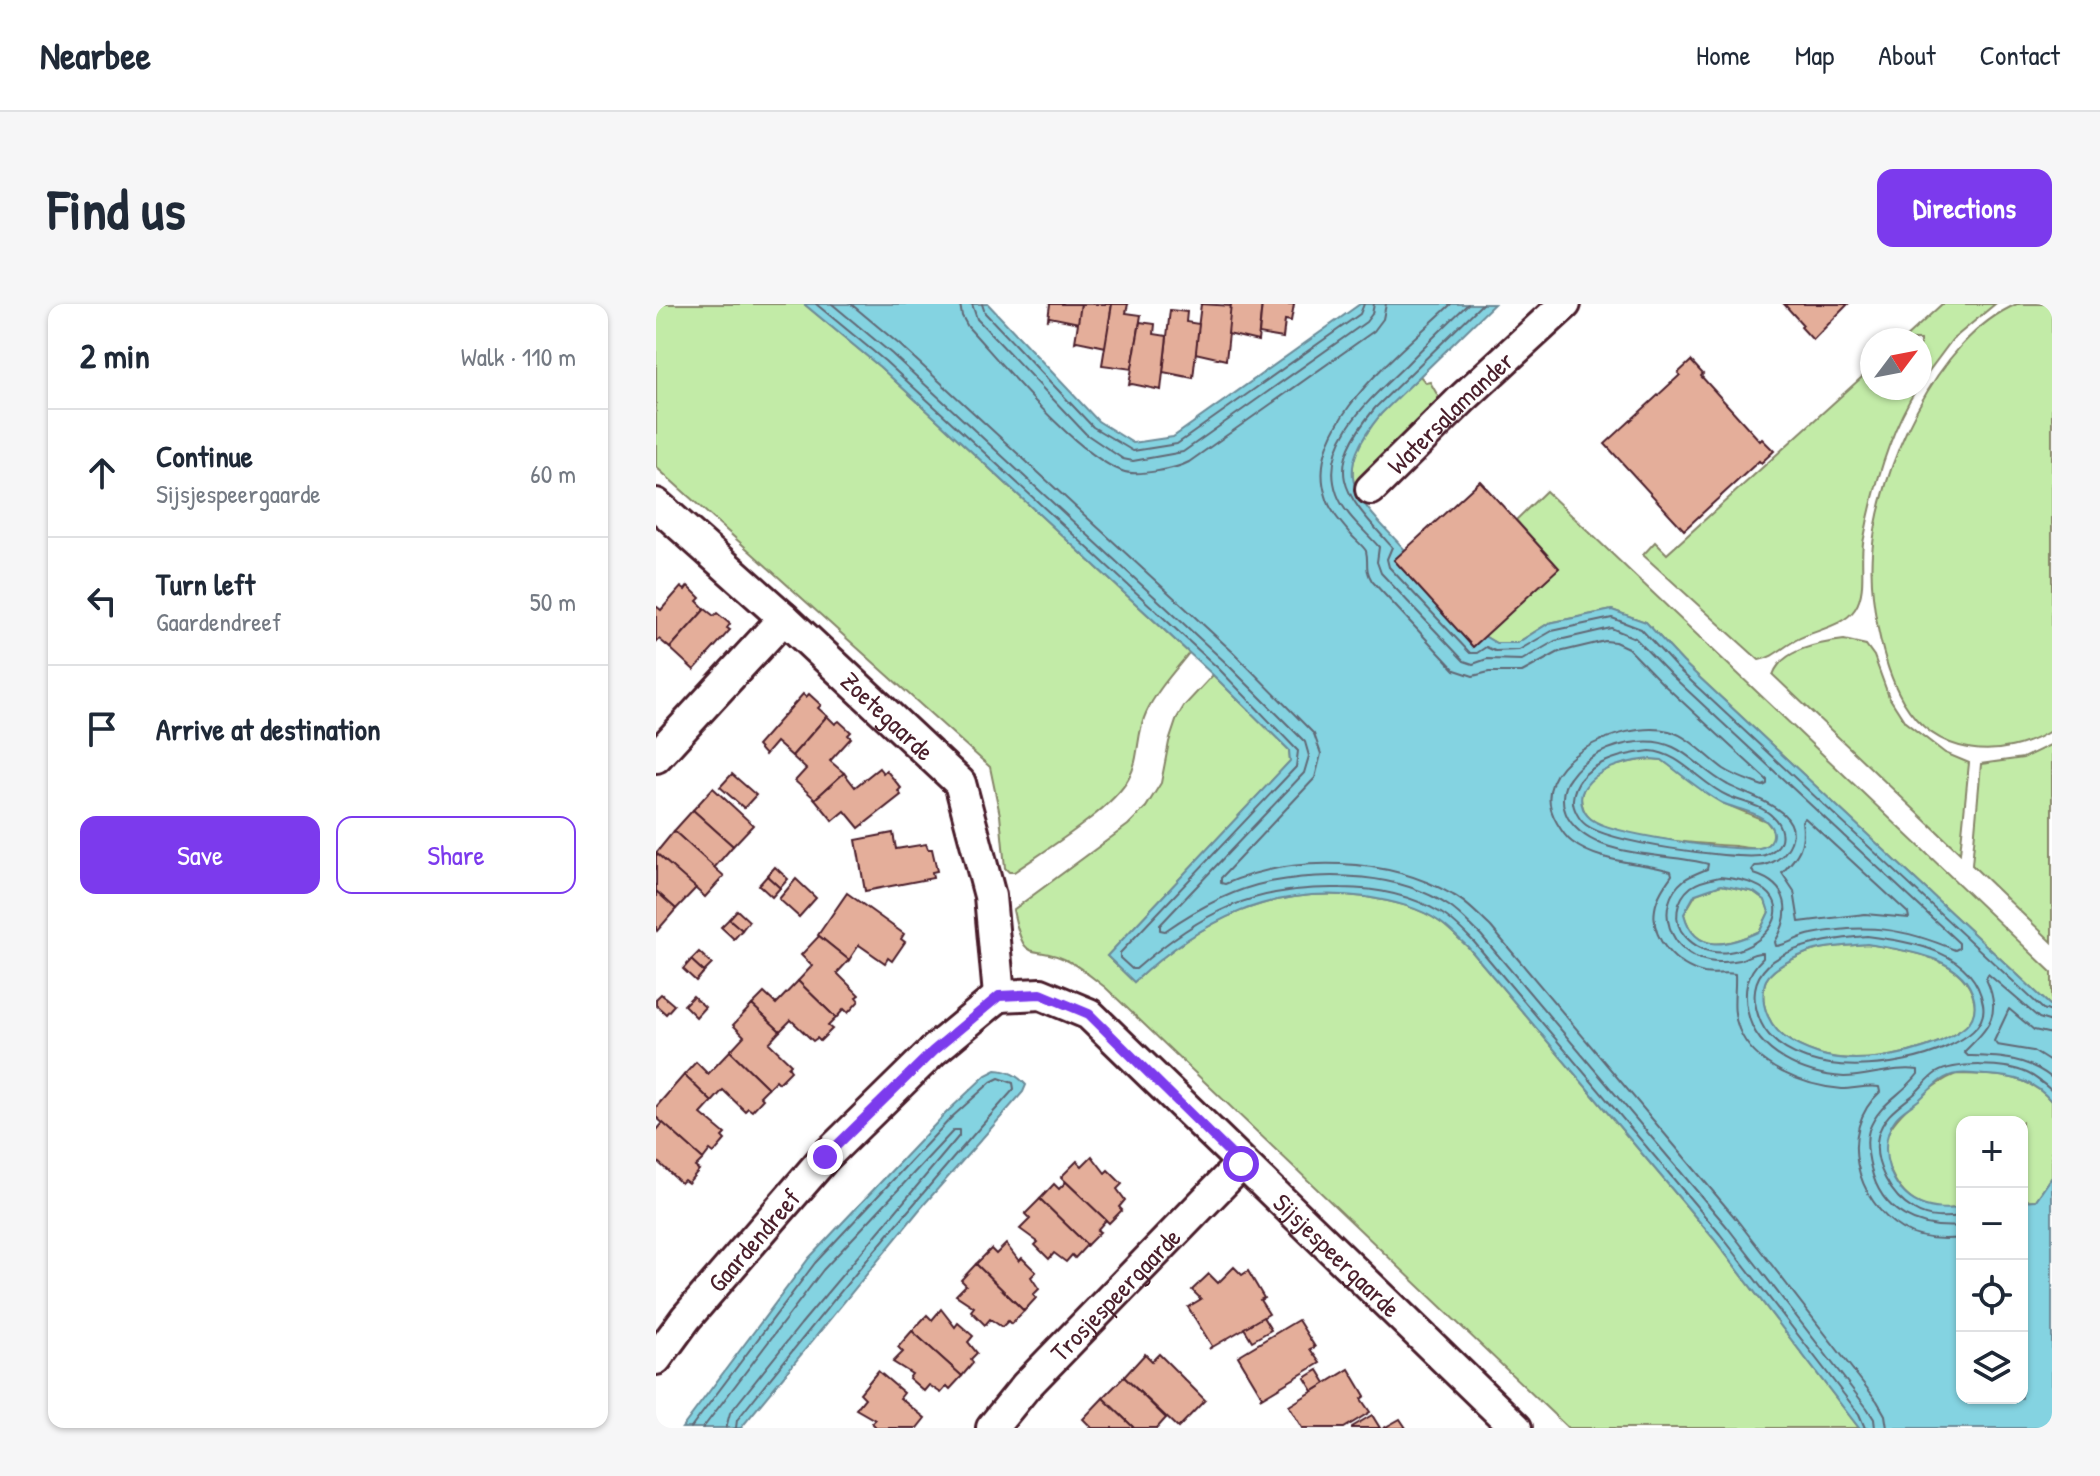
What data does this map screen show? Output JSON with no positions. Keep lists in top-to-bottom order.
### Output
{
  "streets": {
    "street": [
      "Watersalamander",
      "Zoetegaarde",
      "Gaardendreef",
      "Sijsjespeergaarde",
      "Trosjespeergaarde"
    ]
  },
  "crossings": [
    ["Zoetegaarde", "Gaardendreef"],
    ["Zoetegaarde", "Sijsjespeergaarde"],
    ["Gaardendreef", "Sijsjespeergaarde"],
    ["Sijsjespeergaarde", "Trosjespeergaarde"]
  ],
  "north": "top right",
  "page": {
    "header": "Nearbee",
    "nav": [
      "Home",
      "Map",
      "About",
      "Contact"
    ],
    "buttons": [
      "Directions",
      ["Save", "Share"]
    ],
    "title": "Find us",
    "heading": ["2 min", "Walk · 110 m"],
    "list": [
      ["Continue", "Sijsjespeergaarde", "60 m"],
      ["Turn left", "Gaardendreef", "50 m"],
      "Arrive at destination"
    ],
    "map_buttons": ["+", "−"]
  }
}
